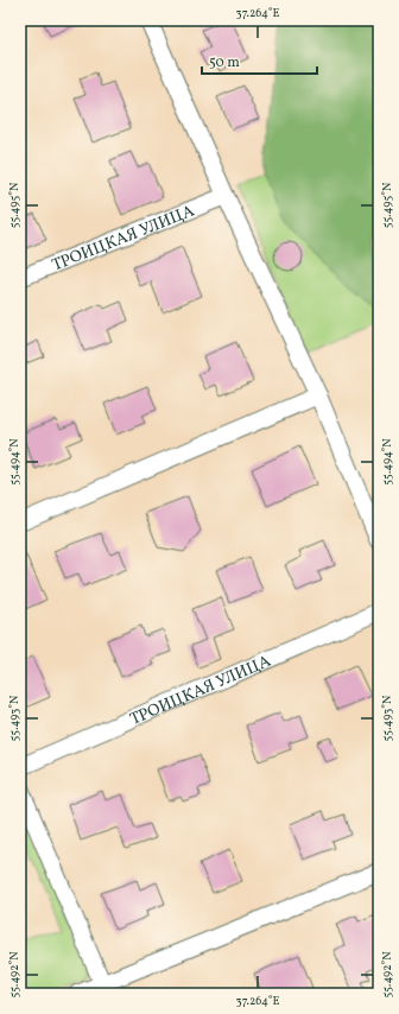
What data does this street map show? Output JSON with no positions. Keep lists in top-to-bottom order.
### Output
{
  "streets": {
    "street": ["ТРОИЦКАЯ УЛИЦА"]
  },
  "scale_bar": "50 m",
  "coordinates": [
    "37.264°E",
    "55.495°N",
    "55.494°N",
    "55.493°N",
    "55.492°N"
  ]
}
